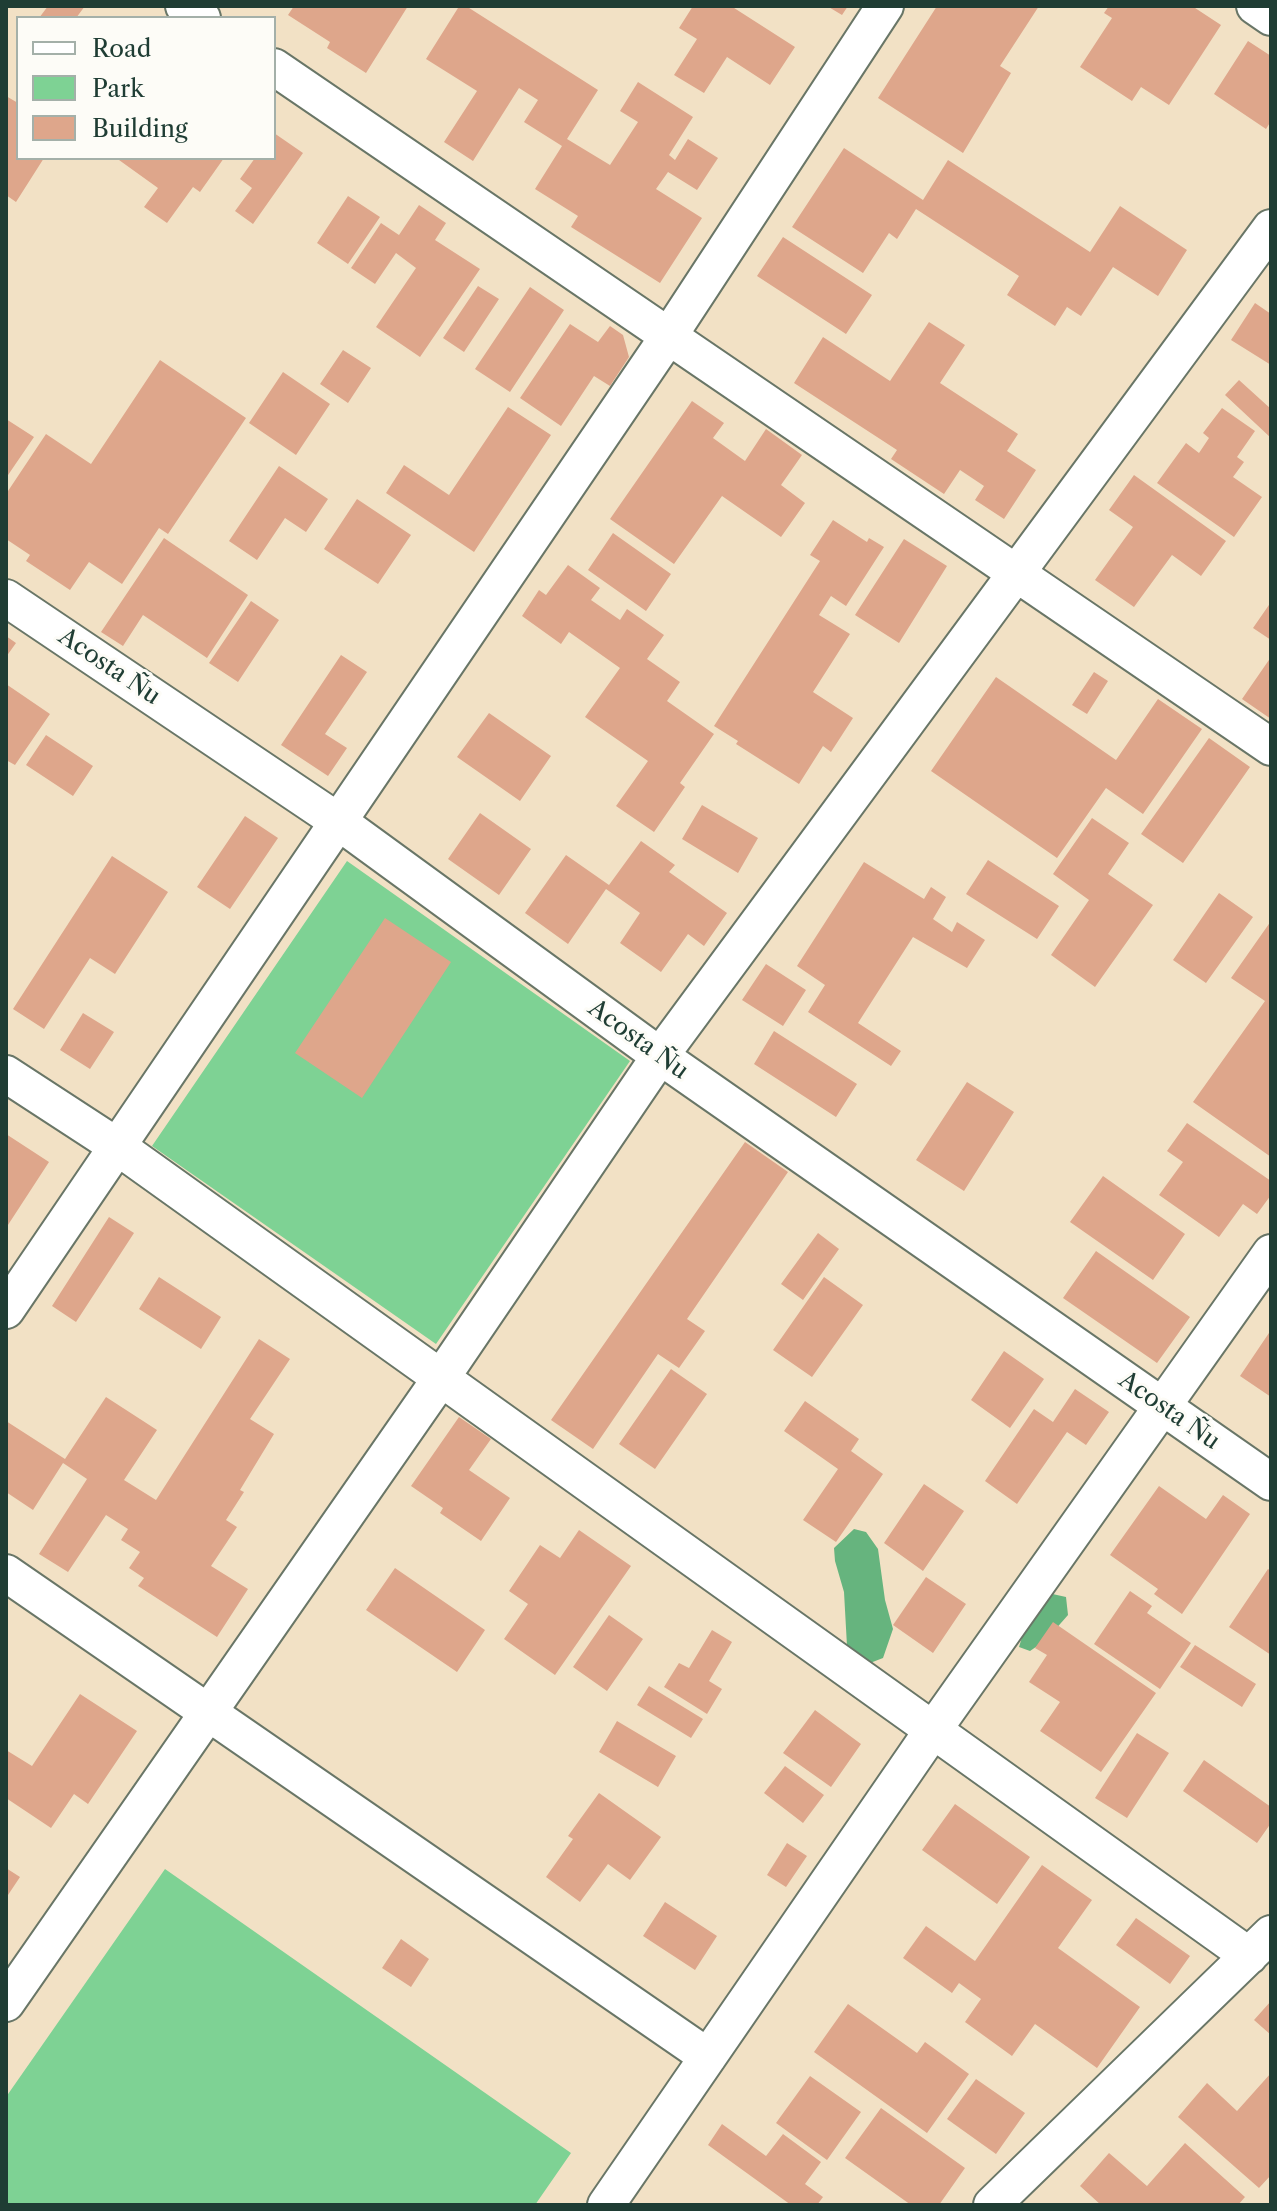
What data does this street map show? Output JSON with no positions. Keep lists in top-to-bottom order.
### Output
{
  "streets": {
    "street": ["Acosta Ñu"]
  },
  "legend": ["Road", "Park", "Building"]
}
